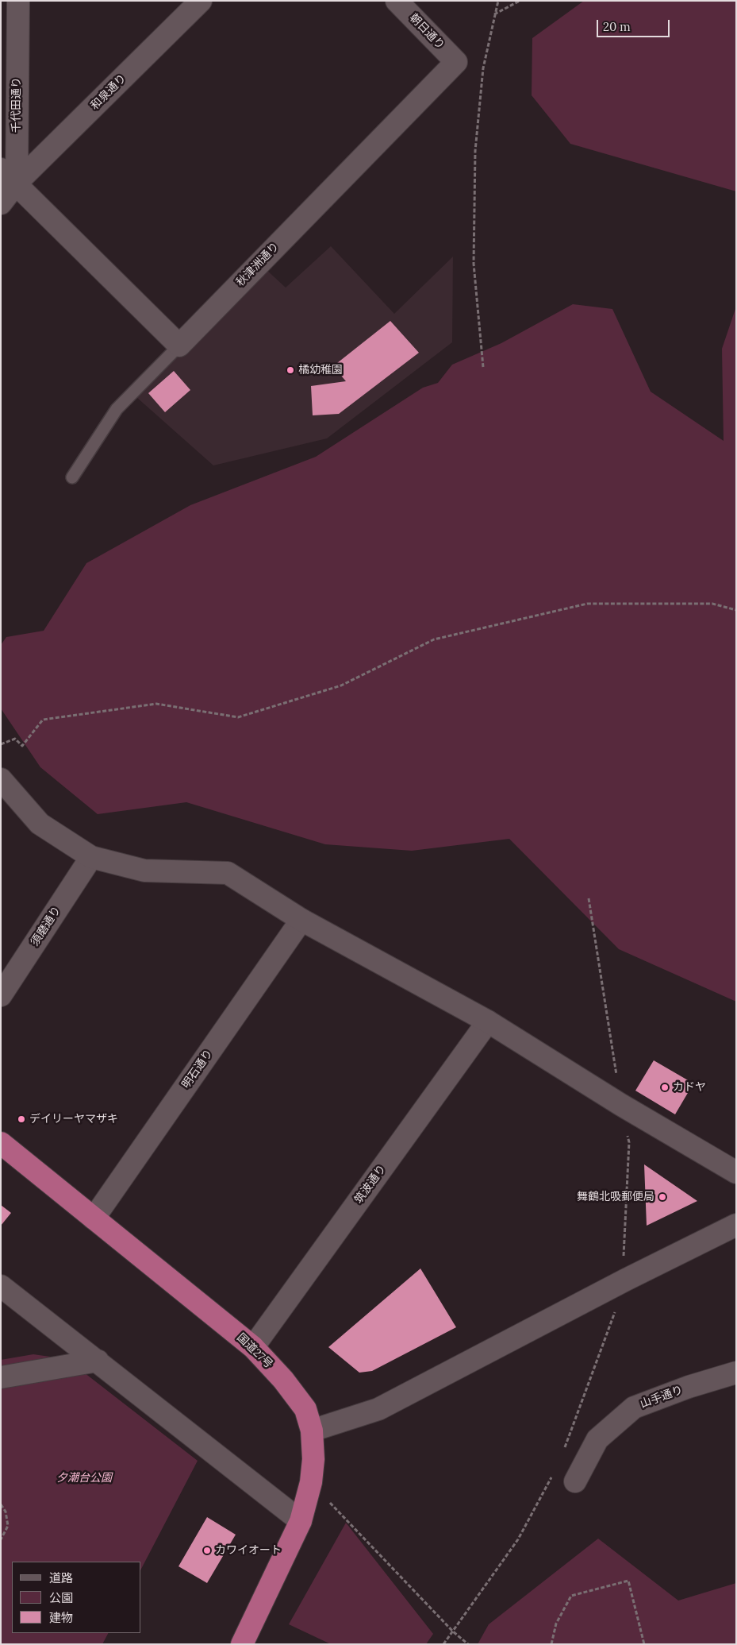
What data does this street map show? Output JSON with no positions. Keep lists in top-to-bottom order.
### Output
{
  "streets": {
    "highway": ["国道27号"],
    "street": [
      "朝日通り",
      "和泉通り",
      "千代田通り",
      "秋津洲通り",
      "須磨通り",
      "明石通り",
      "筑波通り",
      "山手通り"
    ]
  },
  "crossings": [
    ["朝日通り", "秋津洲通り"],
    ["和泉通り", "千代田通り"],
    ["明石通り", "国道27号"],
    ["筑波通り", "国道27号"]
  ],
  "parks": ["夕潮台公園"],
  "places": [
    "橘幼稚園",
    "カドヤ",
    "デイリーヤマザキ",
    "舞鶴北吸郵便局",
    "カワイオート"
  ],
  "legend": ["道路", "公園", "建物"],
  "scale_bar": "20 m"
}
